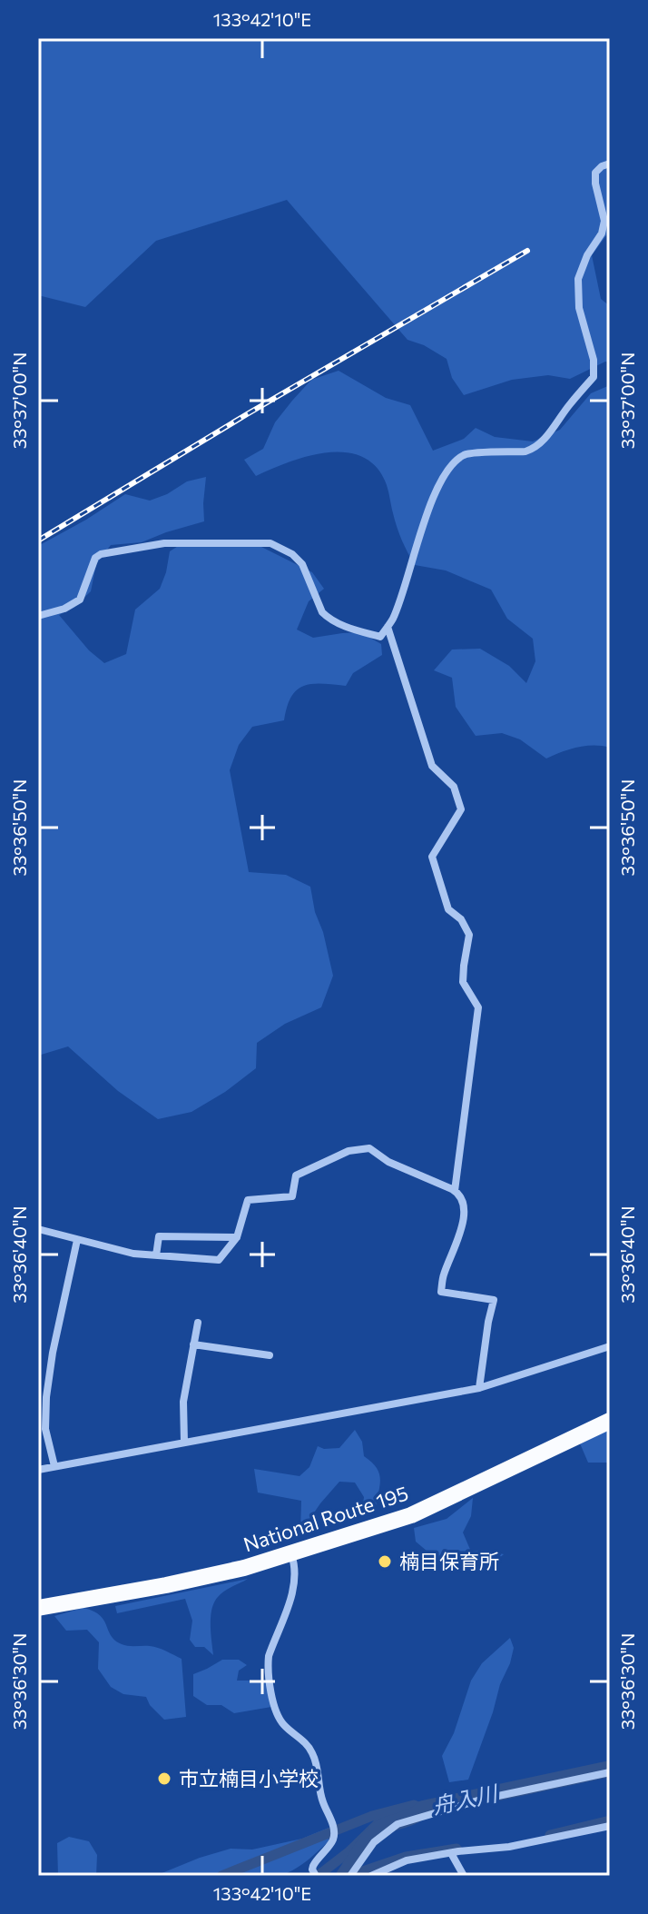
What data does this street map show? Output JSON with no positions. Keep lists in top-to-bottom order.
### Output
{
  "streets": {
    "highway": ["National Route 195"]
  },
  "water": ["舟入川"],
  "places": ["楠目保育所", "市立楠目小学校"],
  "coordinates": [
    "133°42'10\"E",
    "33°37'00\"N",
    "33°36'50\"N",
    "33°36'40\"N",
    "33°36'30\"N"
  ]
}
